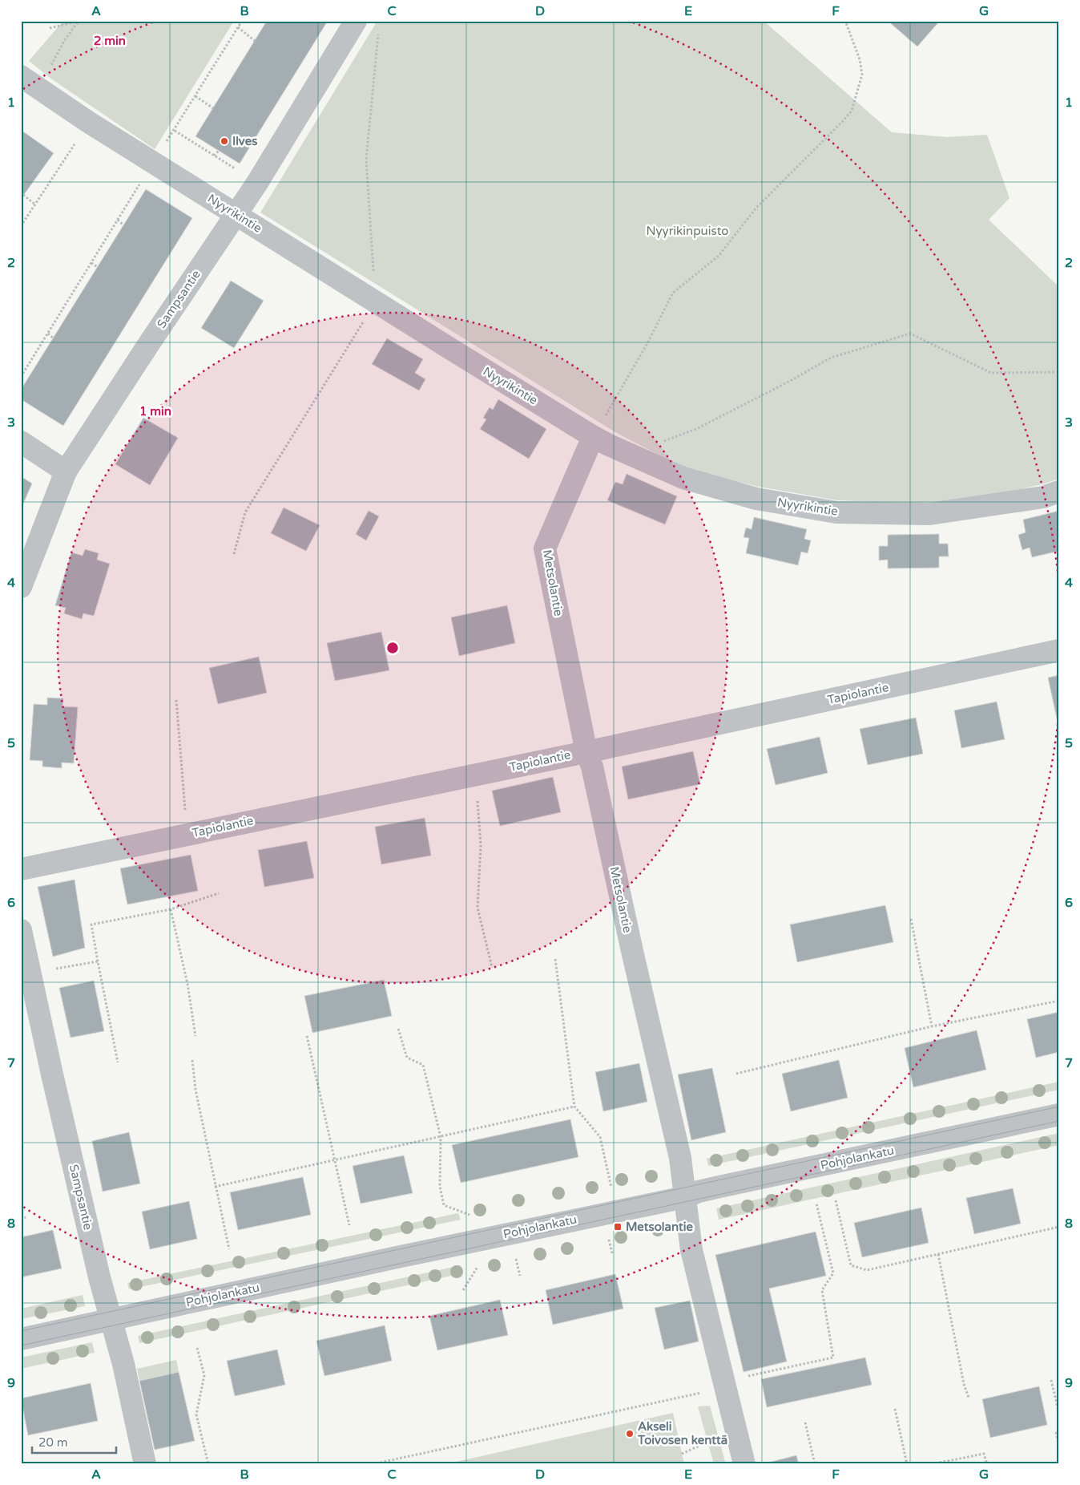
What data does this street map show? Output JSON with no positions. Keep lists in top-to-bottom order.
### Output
{
  "streets": {
    "street": [
      "Nyyrikintie",
      "Sampsantie",
      "Metsolantie",
      "Tapiolantie",
      "Pohjolankatu"
    ]
  },
  "crossings": [
    ["Nyyrikintie", "Sampsantie"],
    ["Nyyrikintie", "Metsolantie"],
    ["Sampsantie", "Pohjolankatu"],
    ["Metsolantie", "Tapiolantie"],
    ["Metsolantie", "Pohjolankatu"]
  ],
  "parks": ["Nyyrikinpuisto"],
  "places": {
    "other": ["Ilves", "Akseli Toivosen kenttä"],
    "transit": ["Metsolantie"]
  },
  "scale_bar": "20 m",
  "grid": {
    "columns": [
      "A",
      "B",
      "C",
      "D",
      "E",
      "F",
      "G"
    ],
    "rows": [
      "1",
      "2",
      "3",
      "4",
      "5",
      "6",
      "7",
      "8",
      "9"
    ]
  },
  "rings": ["2 min", "1 min"]
}
